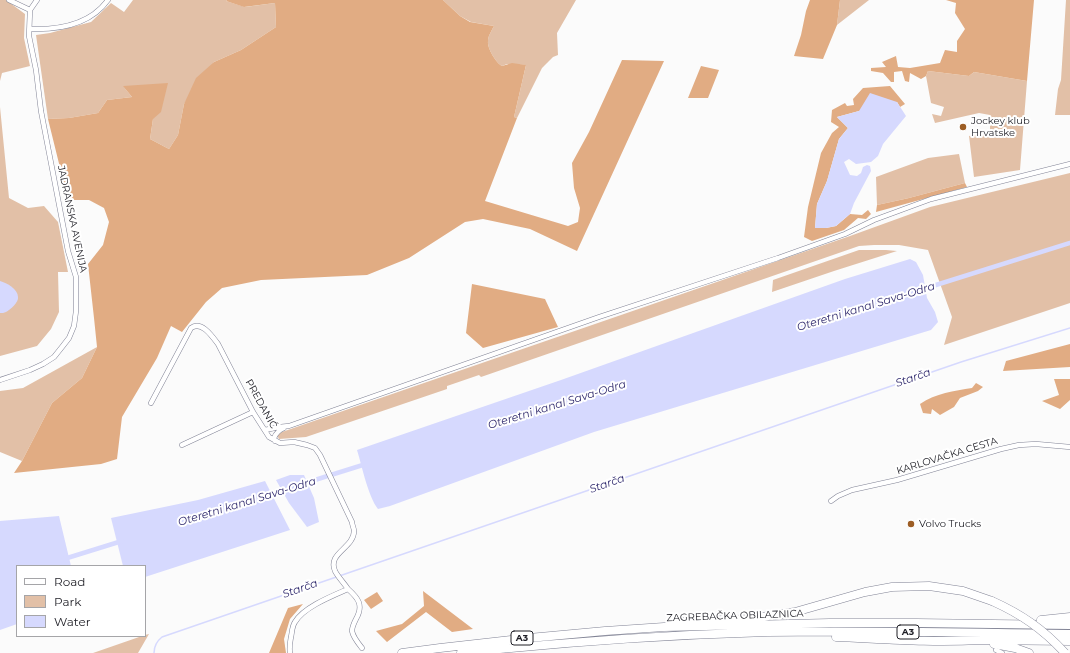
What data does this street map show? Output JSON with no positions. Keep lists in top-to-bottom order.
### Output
{
  "streets": {
    "highway": ["ZAGREBAČKA OBILAZNICA", "A3"],
    "street": ["JADRANSKA AVENIJA", "PREDANIĆ", "KARLOVAČKA CESTA"]
  },
  "water": ["Oteretni kanal Sava-Odra", "Starča"],
  "places": ["Jockey klub Hrvatske", "Volvo Trucks"],
  "legend": ["Road", "Park", "Water"]
}
